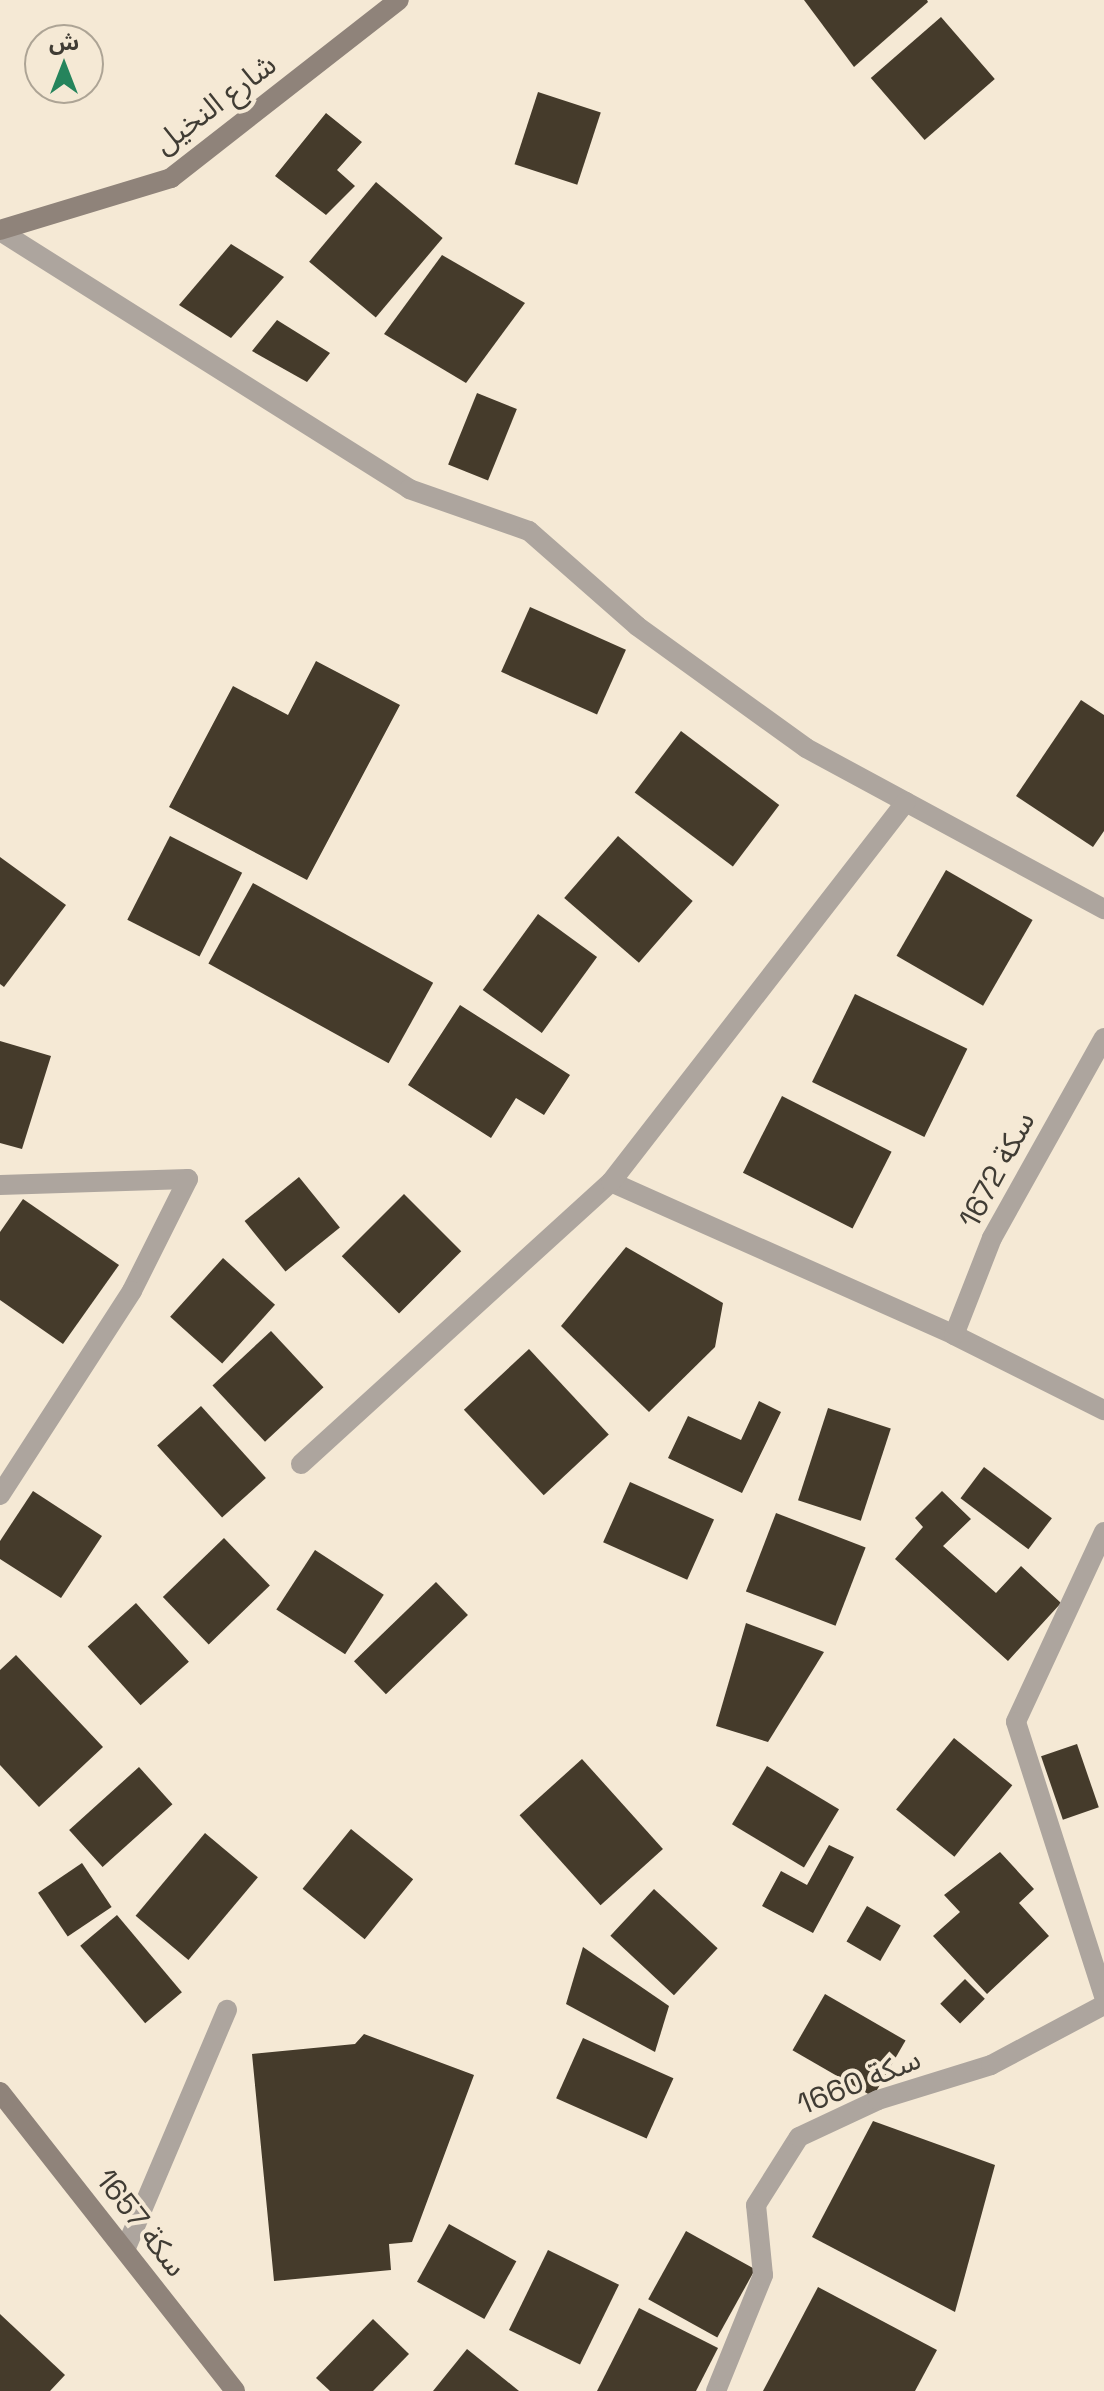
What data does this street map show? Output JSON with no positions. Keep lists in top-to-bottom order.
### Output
{
  "streets": {
    "street": [
      "شارع النخيل",
      "سكة 1672",
      "سكة 1660",
      "سكة 1657"
    ]
  },
  "north": "top"
}
